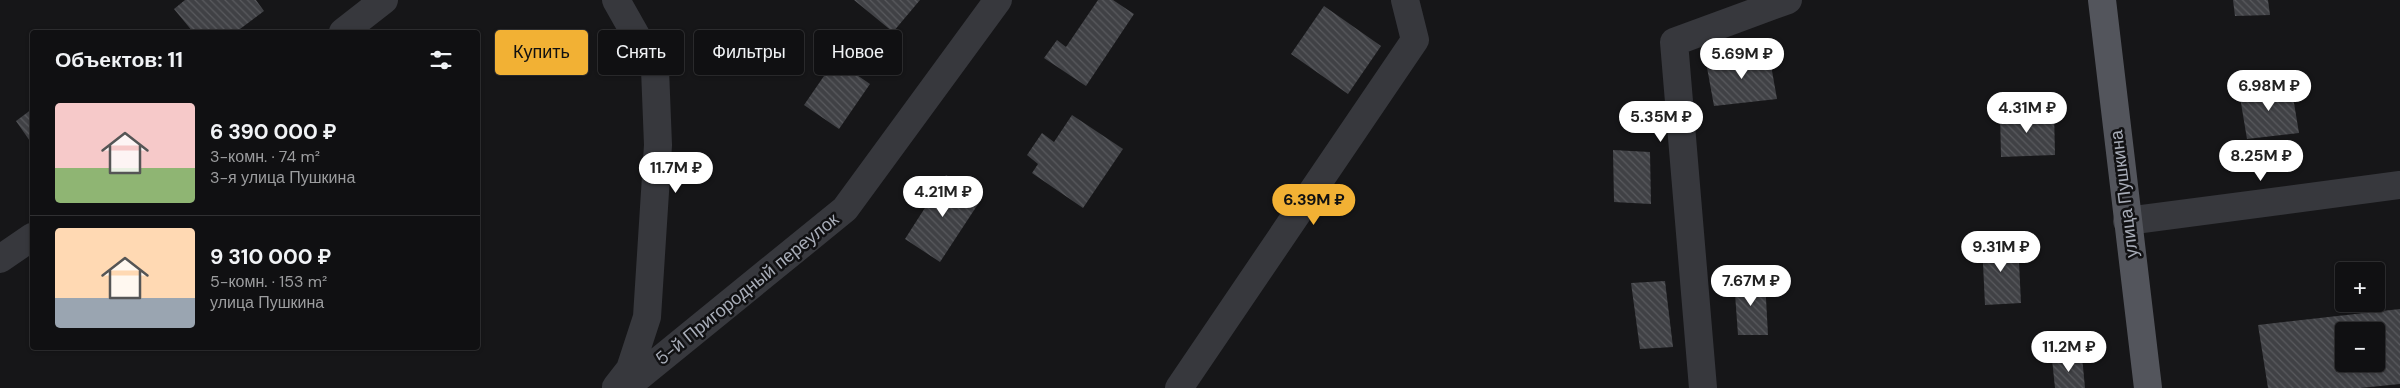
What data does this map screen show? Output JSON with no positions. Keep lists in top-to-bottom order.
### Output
{
  "streets": {
    "main road": ["улица Пушкина"],
    "street": ["5-й Пригородный переулок"]
  },
  "page": {
    "chip": [
      "Купить",
      "Снять",
      "Фильтры",
      "Новое"
    ],
    "heading": "Объектов: 11",
    "price": [
      "5.69M ₽",
      "6.98M ₽",
      "4.31M ₽",
      "5.35M ₽",
      "8.25M ₽",
      "11.7M ₽",
      "4.21M ₽",
      "6.39M ₽",
      "9.31M ₽",
      "7.67M ₽",
      "11.2M ₽"
    ],
    "list": [
      {
        "name": "6 390 000 ₽",
        "note": "3-комн. · 74 m² · 3-я улица Пушкина"
      },
      {
        "name": "9 310 000 ₽",
        "note": "5-комн. · 153 m² · улица Пушкина"
      }
    ],
    "map_buttons": ["+", "−"]
  }
}
